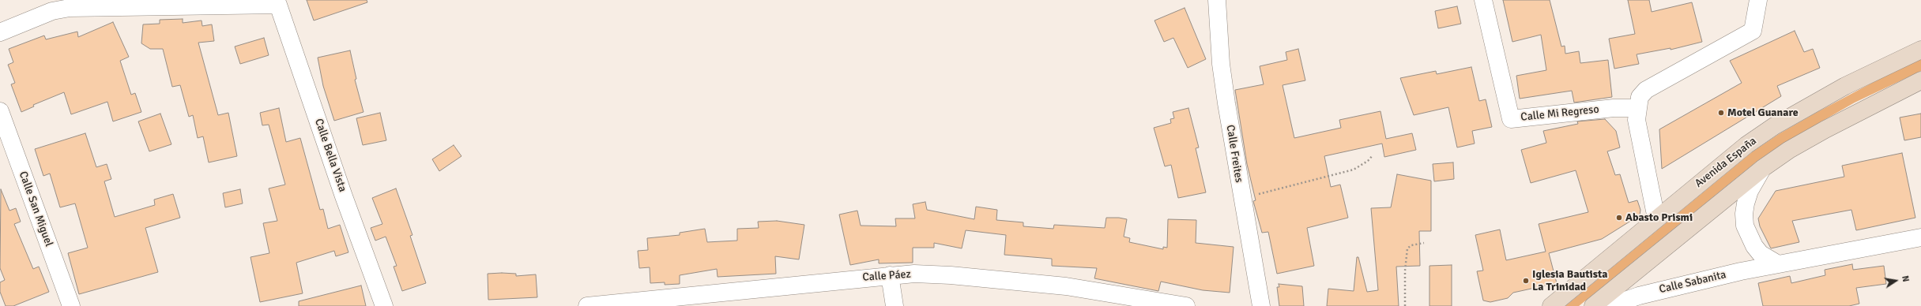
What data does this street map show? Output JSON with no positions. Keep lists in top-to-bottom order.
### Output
{
  "streets": {
    "main road": ["Avenida España"],
    "street": [
      "Calle Mi Regreso",
      "Calle Freites",
      "Calle Bella Vista",
      "Calle San Miguel",
      "Calle Páez",
      "Calle Sabanita"
    ]
  },
  "places": ["Motel Guanare", "Abasto Prismi", "Iglesia Bautista La Trinidad"],
  "north": "right"
}
